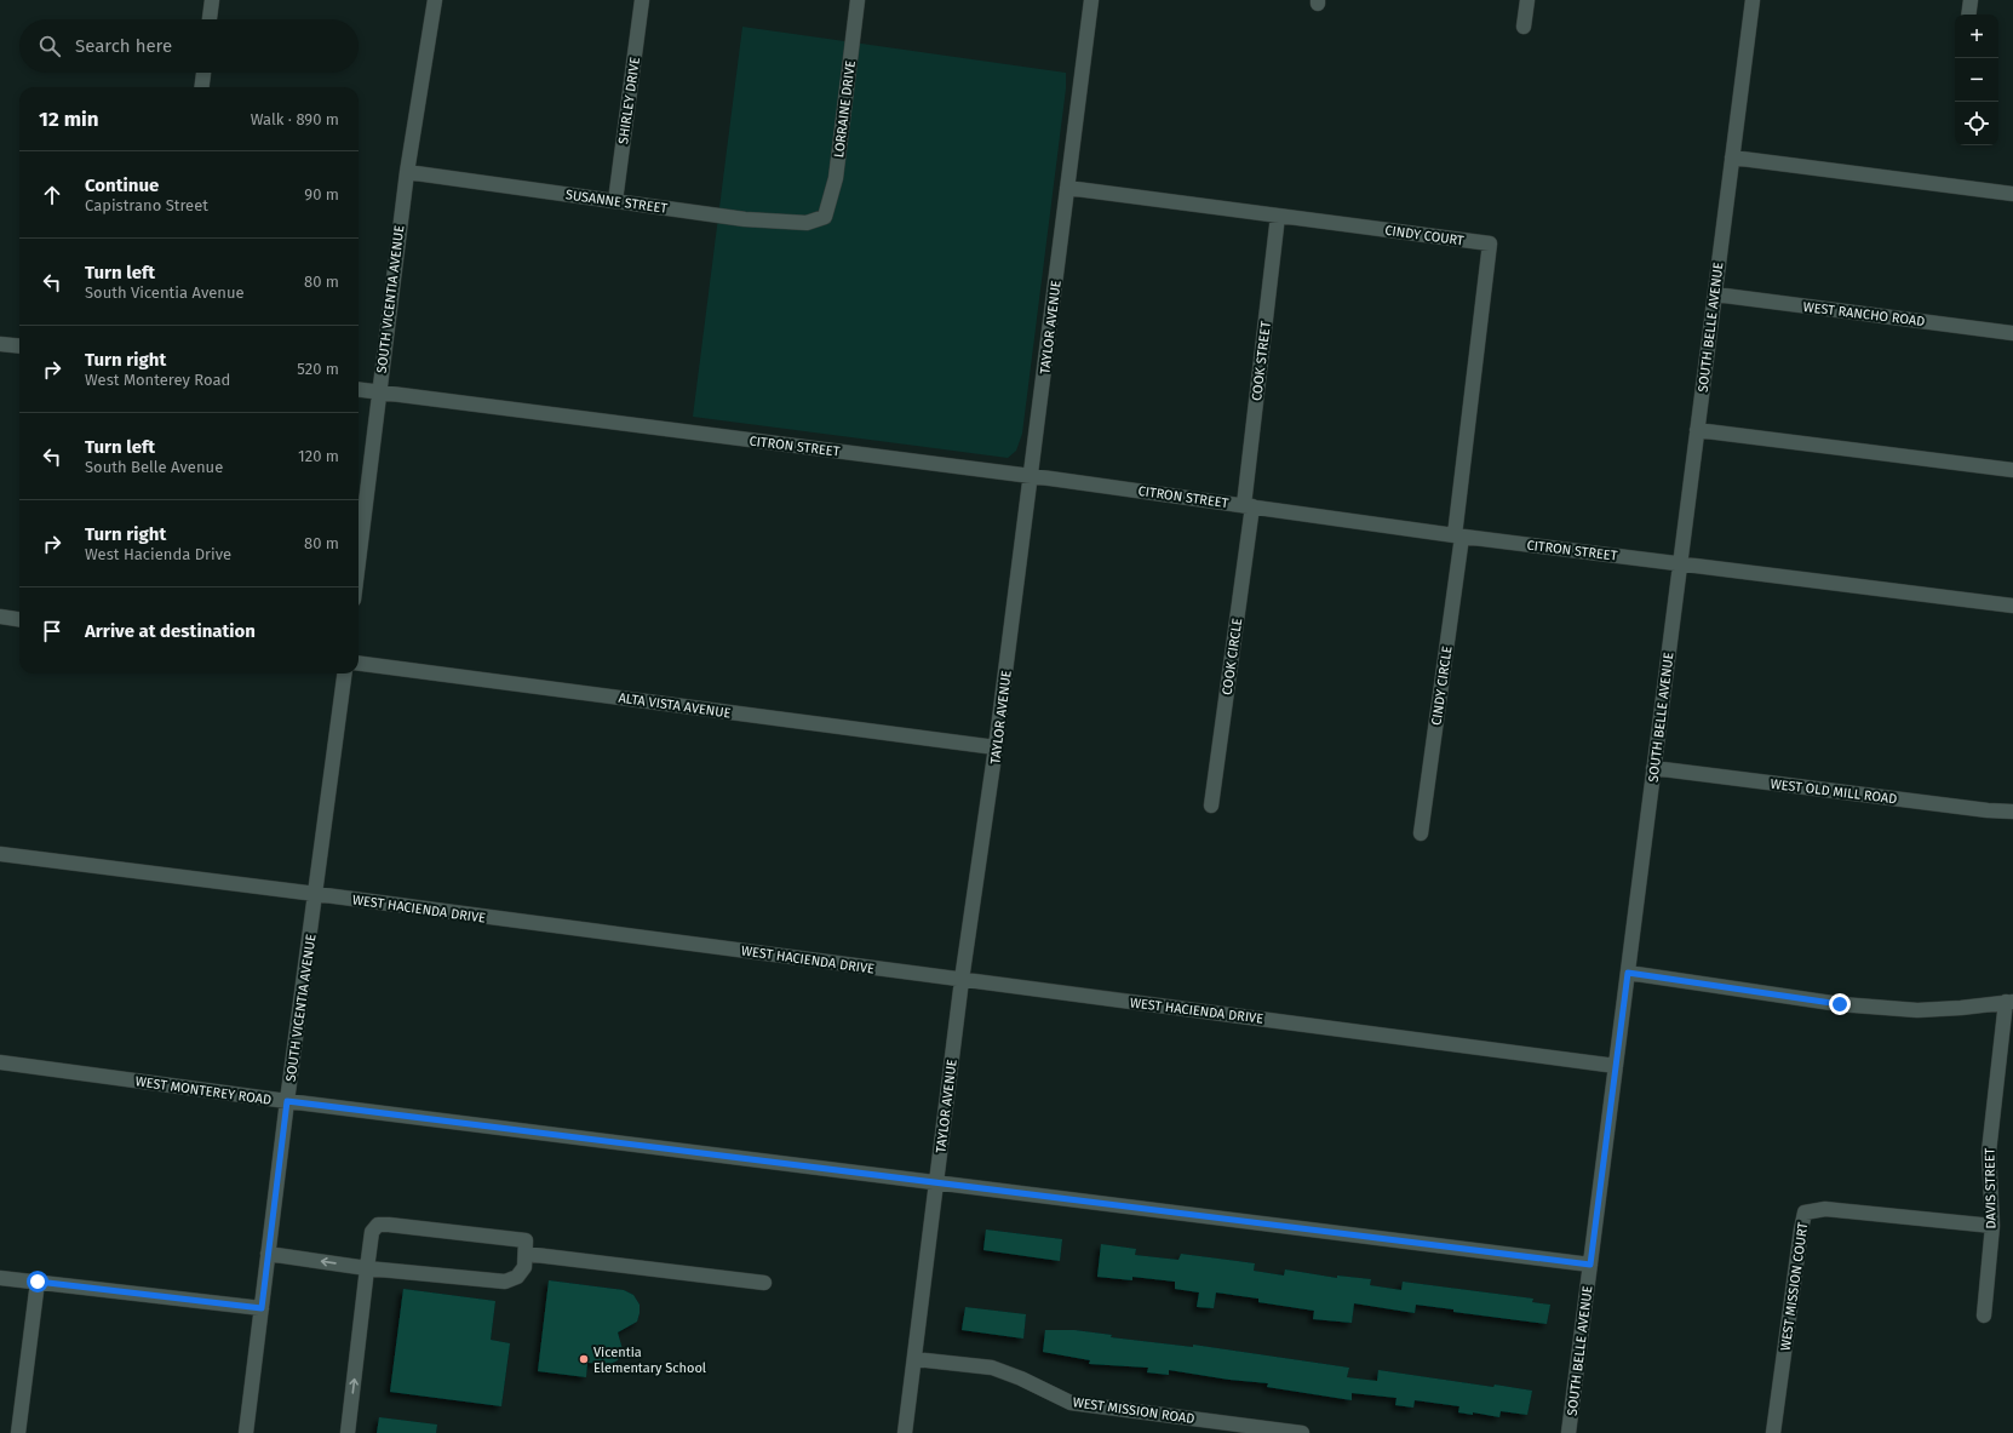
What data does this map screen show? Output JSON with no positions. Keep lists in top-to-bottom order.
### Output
{
  "streets": {
    "street": [
      "SHIRLEY DRIVE",
      "LORRAINE DRIVE",
      "SUSANNE STREET",
      "CINDY COURT",
      "SOUTH VICENTIA AVENUE",
      "WEST RANCHO ROAD",
      "TAYLOR AVENUE",
      "SOUTH BELLE AVENUE",
      "COOK STREET",
      "CITRON STREET",
      "COOK CIRCLE",
      "CINDY CIRCLE",
      "ALTA VISTA AVENUE",
      "WEST OLD MILL ROAD",
      "WEST HACIENDA DRIVE",
      "WEST MONTEREY ROAD",
      "DAVIS STREET",
      "WEST MISSION COURT",
      "WEST MISSION ROAD"
    ]
  },
  "crossings": [
    ["SHIRLEY DRIVE", "SUSANNE STREET"],
    ["LORRAINE DRIVE", "SUSANNE STREET"],
    ["SUSANNE STREET", "SOUTH VICENTIA AVENUE"],
    ["CINDY COURT", "TAYLOR AVENUE"],
    ["CINDY COURT", "COOK STREET"],
    ["CINDY COURT", "CITRON STREET"],
    ["CINDY COURT", "CINDY CIRCLE"],
    ["SOUTH VICENTIA AVENUE", "CITRON STREET"],
    ["SOUTH VICENTIA AVENUE", "WEST HACIENDA DRIVE"],
    ["SOUTH VICENTIA AVENUE", "WEST MONTEREY ROAD"],
    ["WEST RANCHO ROAD", "SOUTH BELLE AVENUE"],
    ["TAYLOR AVENUE", "CITRON STREET"],
    ["TAYLOR AVENUE", "ALTA VISTA AVENUE"],
    ["TAYLOR AVENUE", "WEST HACIENDA DRIVE"],
    ["TAYLOR AVENUE", "WEST MONTEREY ROAD"],
    ["TAYLOR AVENUE", "WEST MISSION ROAD"],
    ["SOUTH BELLE AVENUE", "CITRON STREET"],
    ["SOUTH BELLE AVENUE", "WEST OLD MILL ROAD"],
    ["SOUTH BELLE AVENUE", "WEST HACIENDA DRIVE"],
    ["SOUTH BELLE AVENUE", "WEST MONTEREY ROAD"],
    ["COOK STREET", "CITRON STREET"],
    ["COOK STREET", "COOK CIRCLE"],
    ["CITRON STREET", "COOK CIRCLE"],
    ["CITRON STREET", "CINDY CIRCLE"],
    ["DAVIS STREET", "WEST MISSION COURT"]
  ],
  "places": ["Vicentia Elementary School"],
  "page": {
    "map_buttons": ["+", "−"],
    "search": "Search here",
    "heading": ["12 min", "Walk · 890 m"],
    "list": [
      ["Continue", "Capistrano Street", "90 m"],
      ["Turn left", "South Vicentia Avenue", "80 m"],
      ["Turn right", "West Monterey Road", "520 m"],
      ["Turn left", "South Belle Avenue", "120 m"],
      ["Turn right", "West Hacienda Drive", "80 m"],
      "Arrive at destination"
    ]
  }
}
